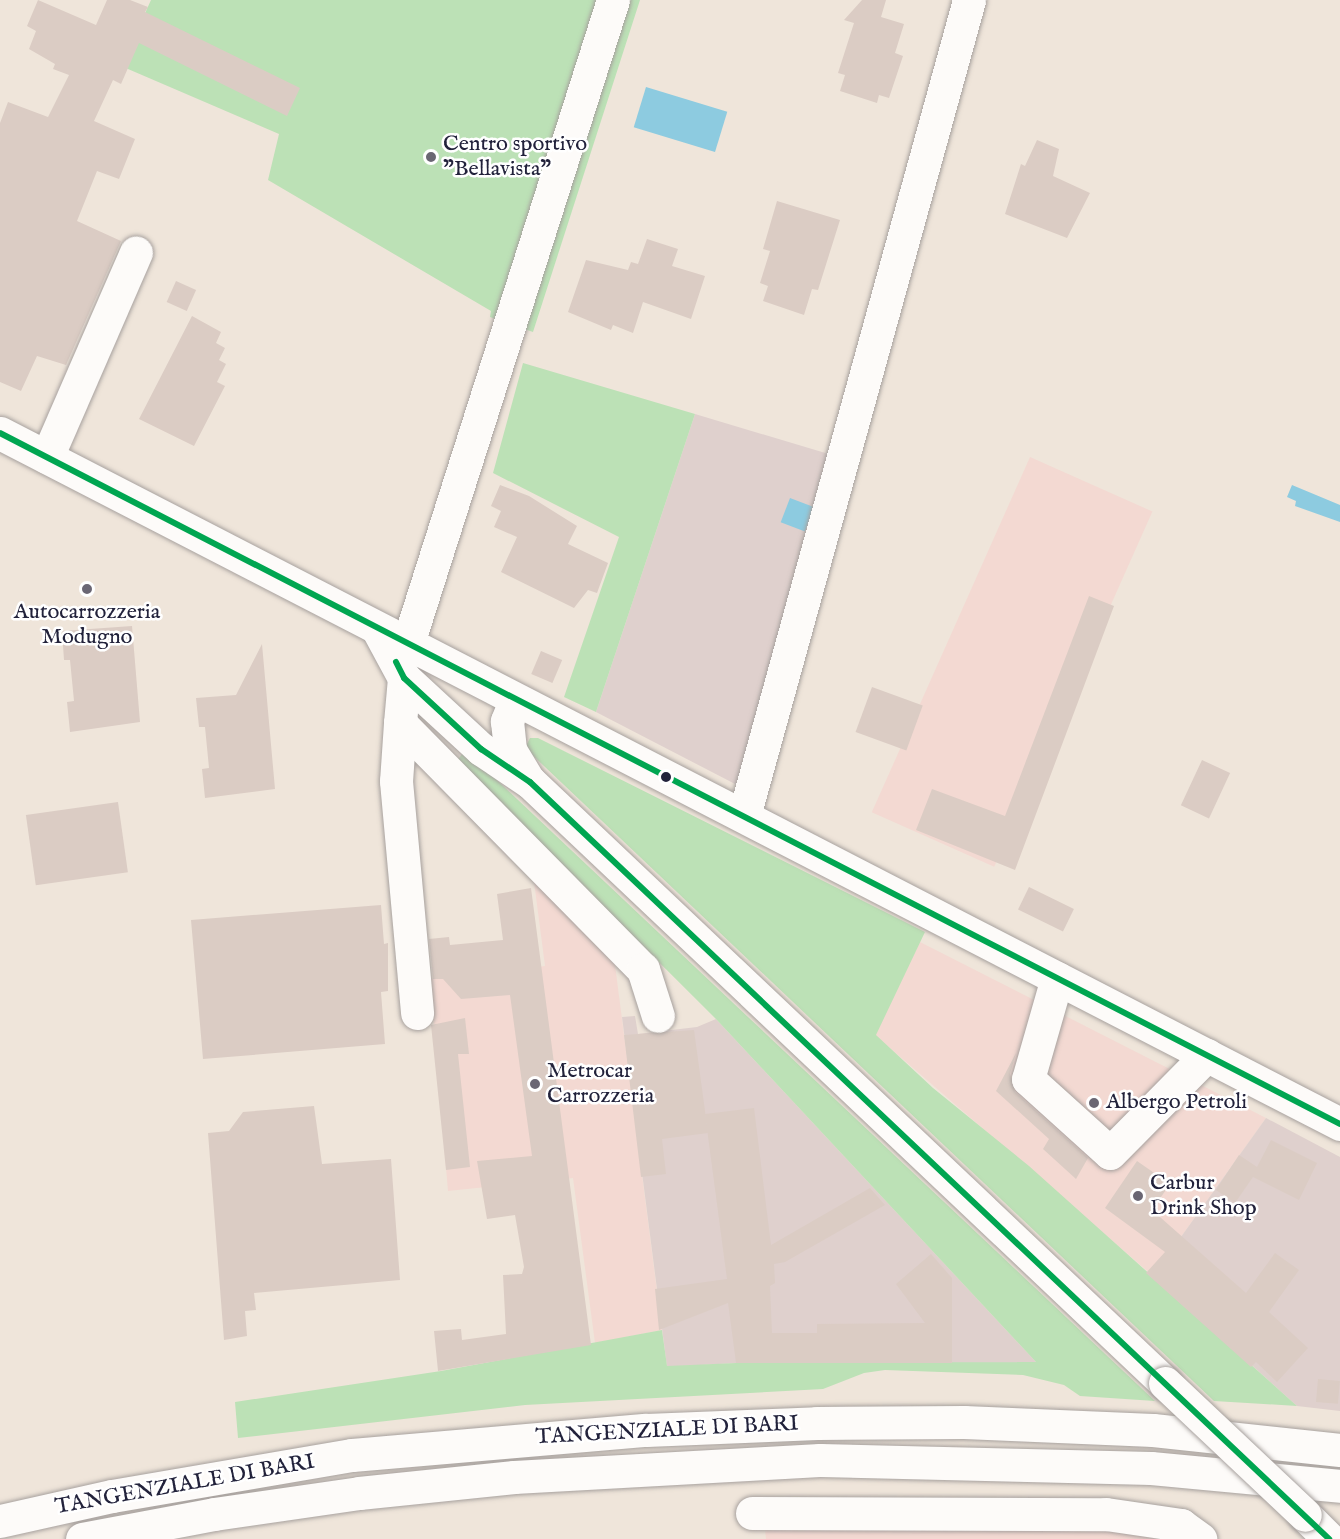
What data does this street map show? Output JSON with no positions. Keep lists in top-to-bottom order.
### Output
{
  "streets": {
    "main road": ["TANGENZIALE DI BARI"]
  },
  "places": [
    "Centro sportivo \"Bellavista\"",
    "Autocarrozzeria Modugno",
    "Metrocar Carrozzeria",
    "Albergo Petroli",
    "Carbur Drink Shop"
  ]
}
